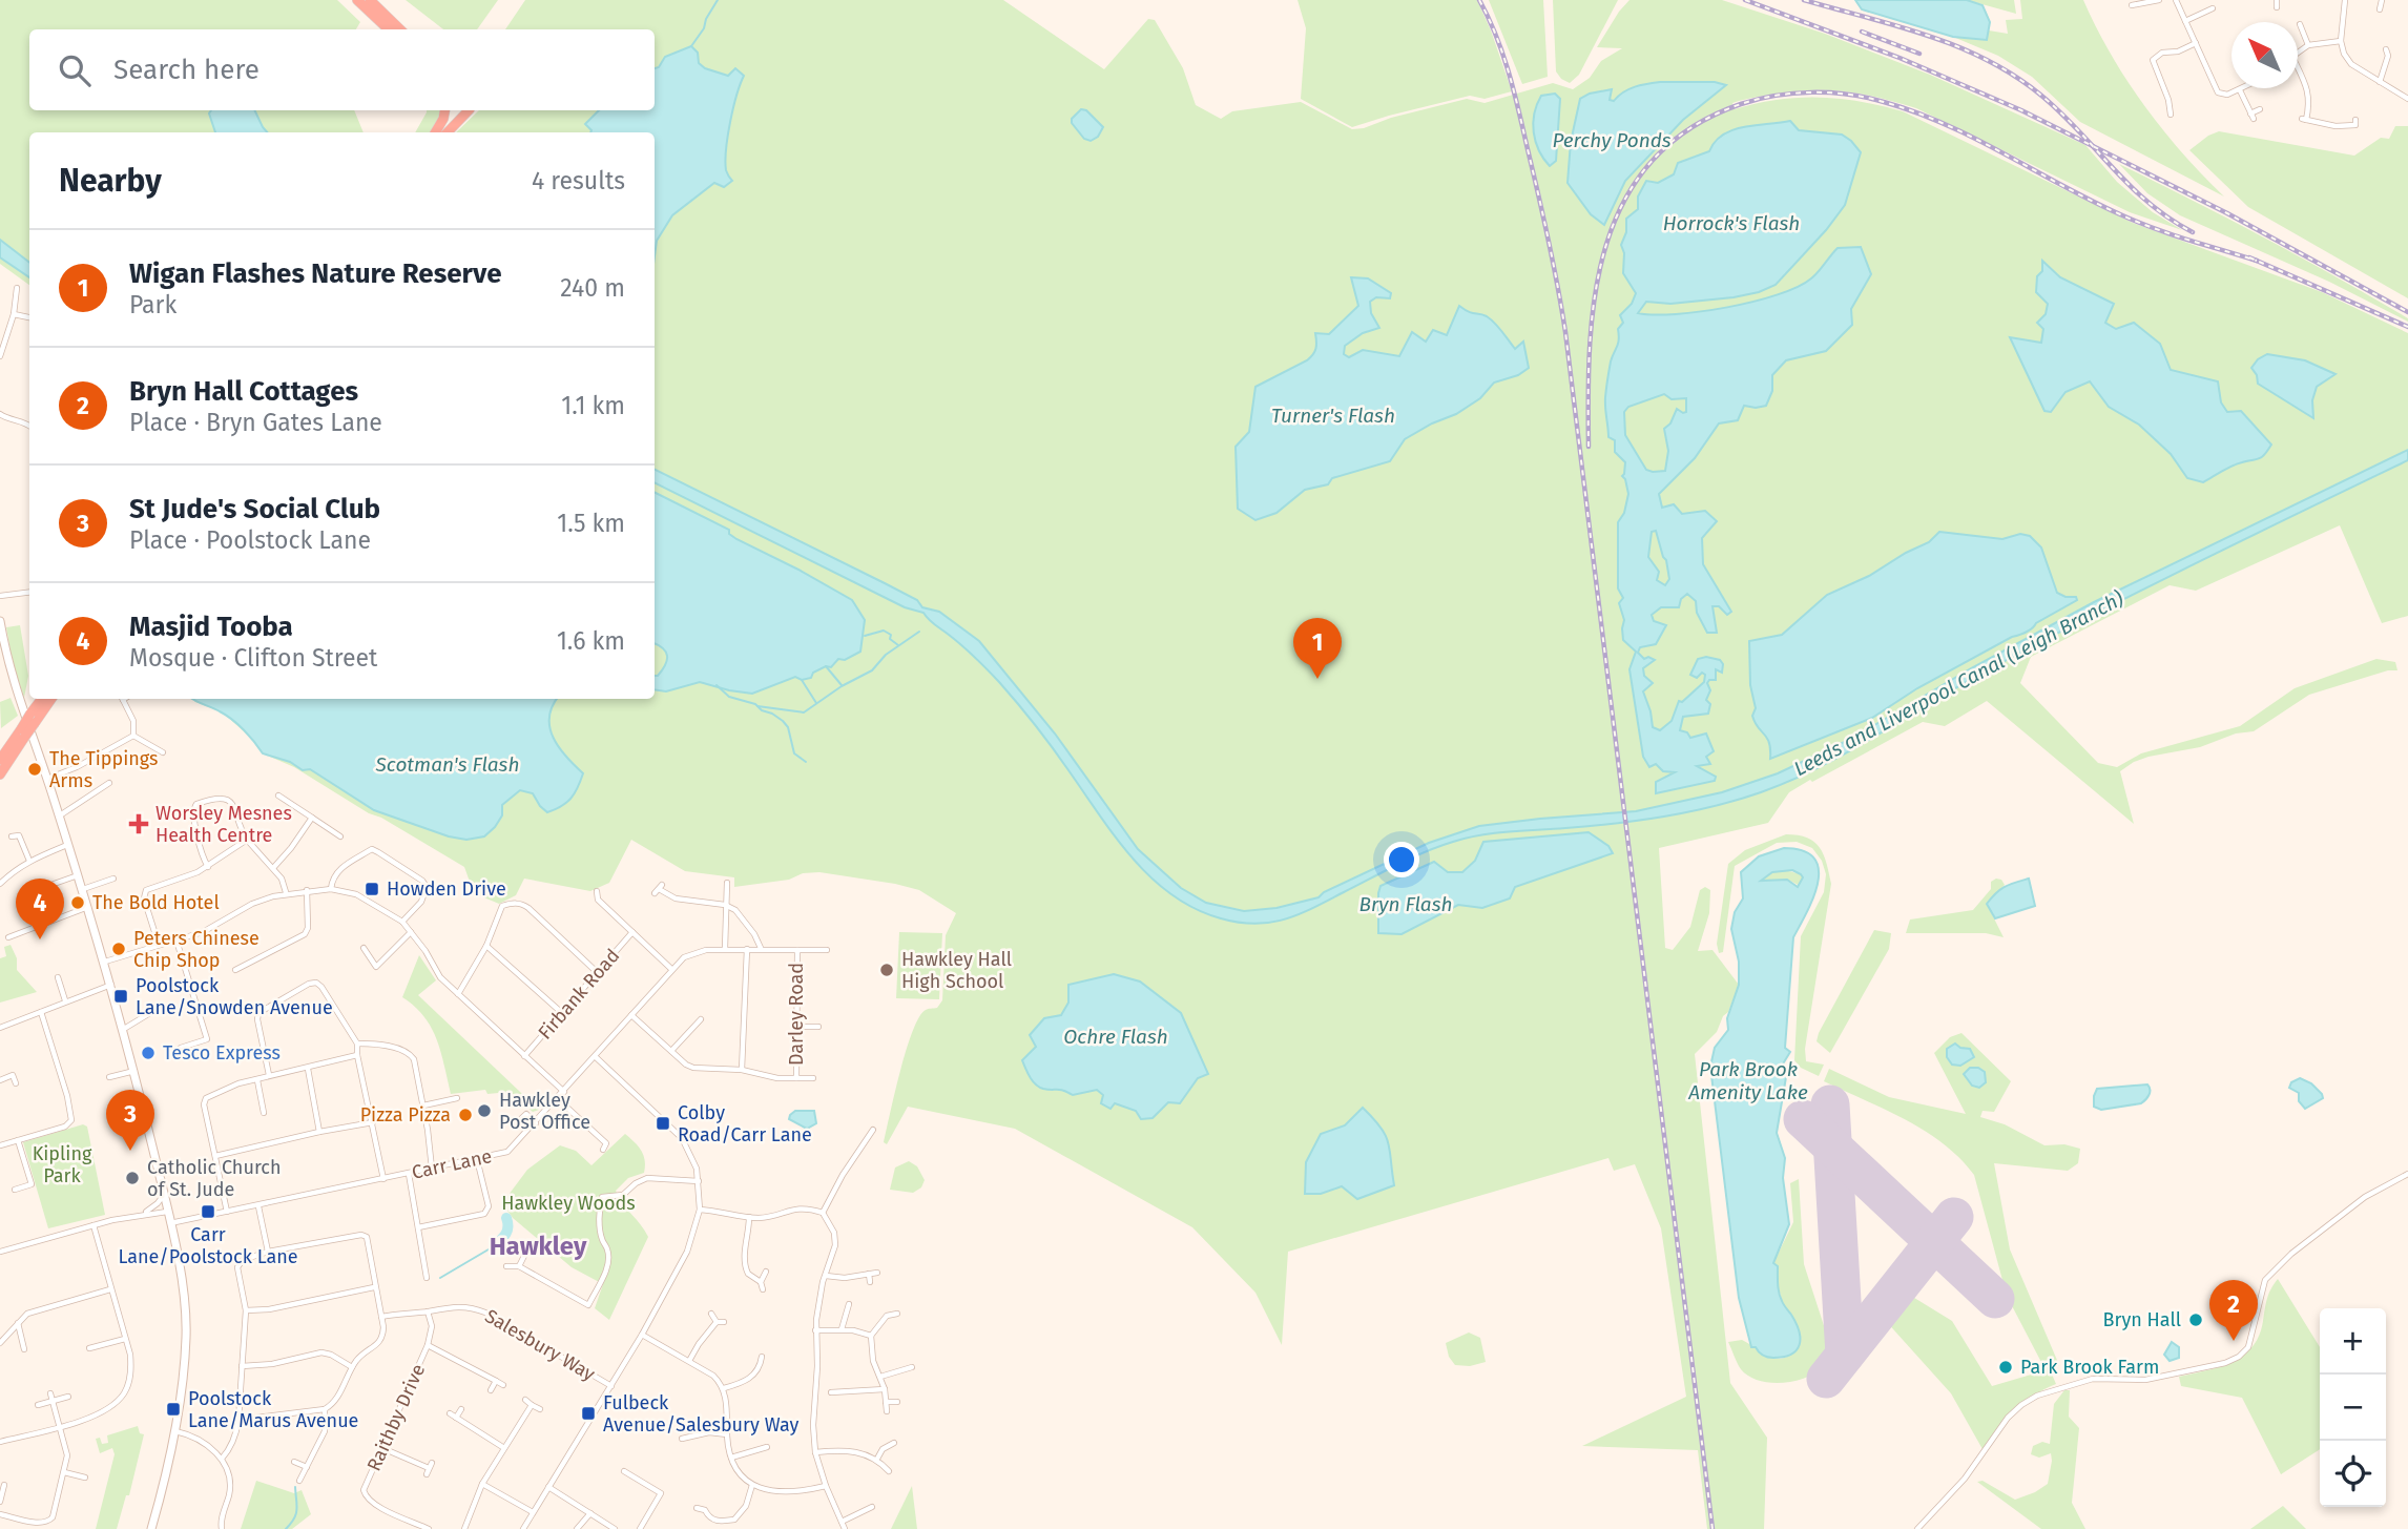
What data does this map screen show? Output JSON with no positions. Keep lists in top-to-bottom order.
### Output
{
  "streets": {
    "street": [
      "Firbank Road",
      "Darley Road",
      "Carr Lane",
      "Salesbury Way",
      "Raithby Drive"
    ]
  },
  "crossings": [
    ["Darley Road", "Carr Lane"],
    ["Salesbury Way", "Raithby Drive"]
  ],
  "districts": ["Hawkley"],
  "water": [
    "Perchy Ponds",
    "Horrock's Flash",
    "Turner's Flash",
    "Leeds and Liverpool Canal (Leigh Branch)",
    "Scotman's Flash",
    "Bryn Flash",
    "Ochre Flash",
    "Park Brook Amenity Lake"
  ],
  "parks": ["Kipling Park", "Hawkley Woods"],
  "places": {
    "other": [
      "The Tippings Arms",
      "The Bold Hotel",
      "Peters Chinese Chip Shop",
      "Hawkley Hall High School",
      "Tesco Express",
      "Hawkley Post Office",
      "Pizza Pizza",
      "Catholic Church of St. Jude",
      "Bryn Hall",
      "Park Brook Farm"
    ],
    "health": ["Worsley Mesnes Health Centre"],
    "transit": [
      "Howden Drive",
      "Poolstock Lane/Snowden Avenue",
      "Colby Road/Carr Lane",
      "Carr Lane/Poolstock Lane",
      "Poolstock Lane/Marus Avenue",
      "Fulbeck Avenue/Salesbury Way"
    ]
  },
  "north": "top left",
  "page": {
    "search": "Search here",
    "heading": ["Nearby", "4 results"],
    "list": [
      {
        "mark": "1",
        "name": "Wigan Flashes Nature Reserve",
        "note": "Park",
        "value": "240 m"
      },
      {
        "mark": "2",
        "name": "Bryn Hall Cottages",
        "note": "Place · Bryn Gates Lane",
        "value": "1.1 km"
      },
      {
        "mark": "3",
        "name": "St Jude's Social Club",
        "note": "Place · Poolstock Lane",
        "value": "1.5 km"
      },
      {
        "mark": "4",
        "name": "Masjid Tooba",
        "note": "Mosque · Clifton Street",
        "value": "1.6 km"
      }
    ],
    "pins": [
      "1",
      "4",
      "3",
      "2"
    ],
    "map_buttons": ["+", "−"]
  }
}
